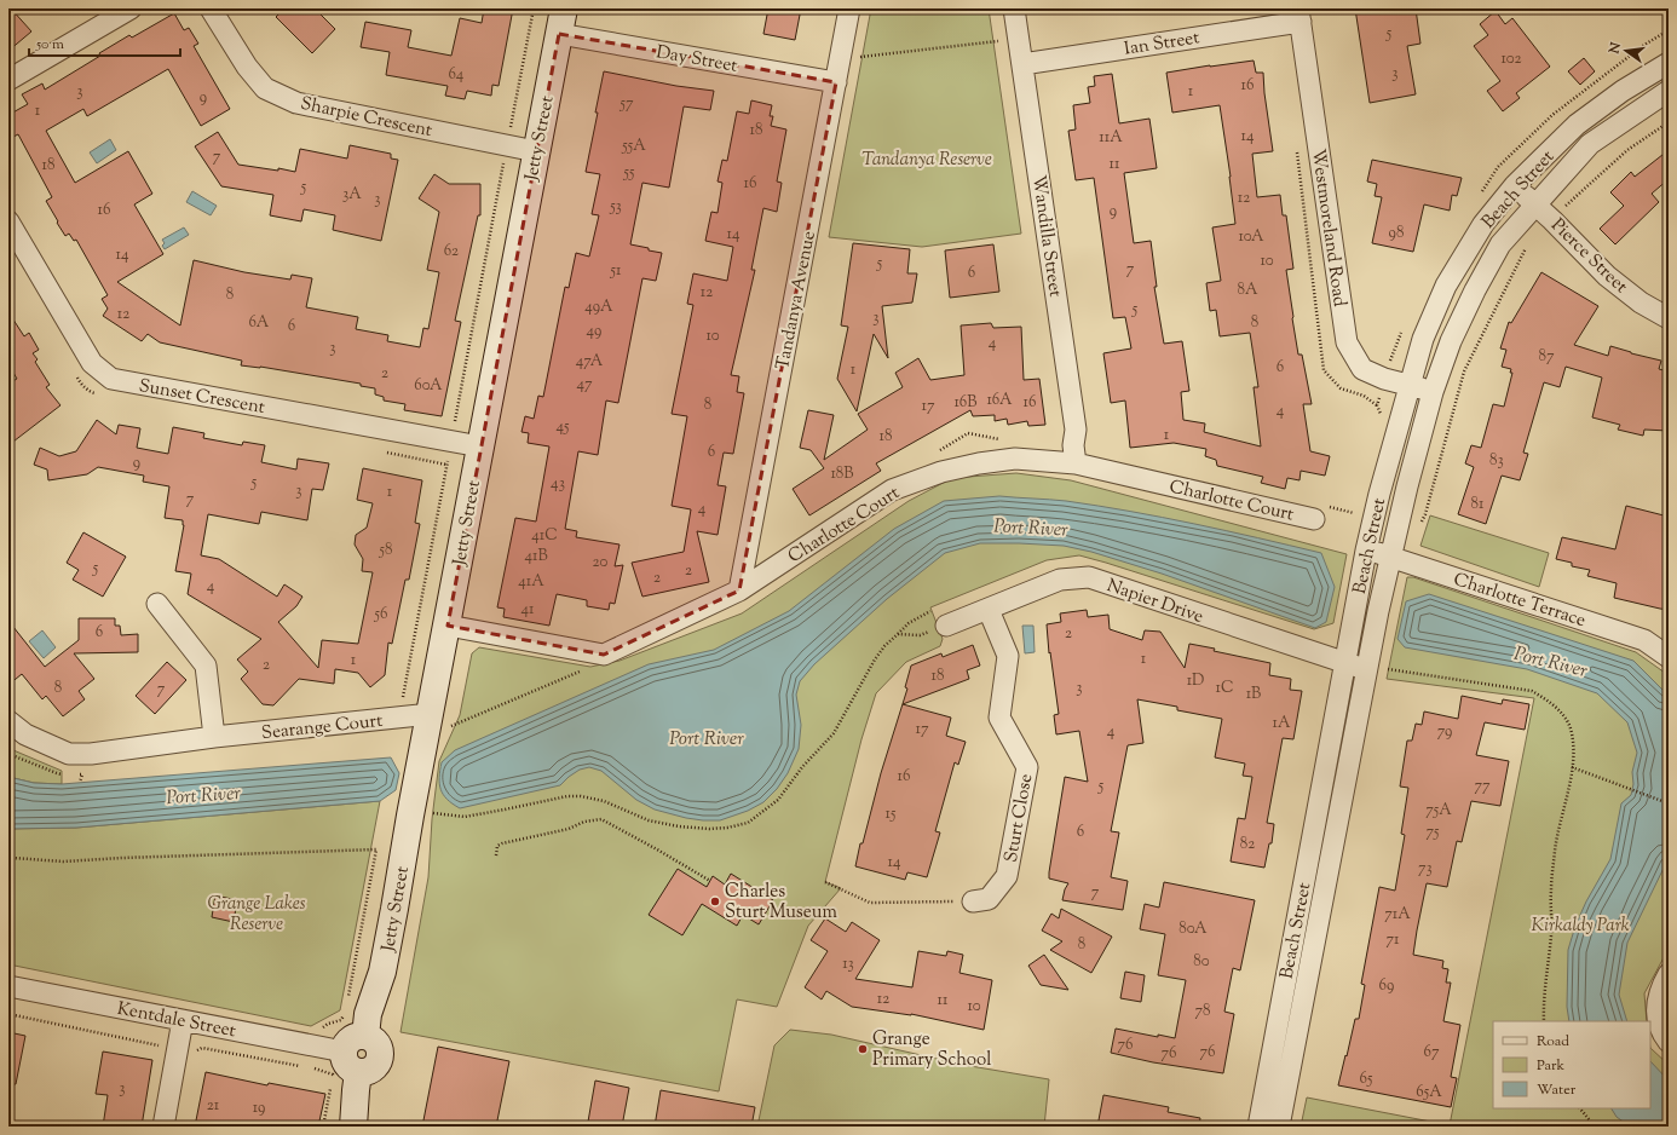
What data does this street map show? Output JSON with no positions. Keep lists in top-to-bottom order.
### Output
{
  "streets": {
    "street": [
      "Ian Street",
      "Day Street",
      "Sharpie Crescent",
      "Jetty Street",
      "Beach Street",
      "Westmoreland Road",
      "Wandilla Street",
      "Pierce Street",
      "Tandanya Avenue",
      "Sunset Crescent",
      "Charlotte Court",
      "Charlotte Terrace",
      "Napier Drive",
      "Searange Court",
      "Sturt Close",
      "Kentdale Street"
    ]
  },
  "crossings": [
    ["Ian Street", "Westmoreland Road"],
    ["Ian Street", "Wandilla Street"],
    ["Day Street", "Jetty Street"],
    ["Day Street", "Tandanya Avenue"],
    ["Sharpie Crescent", "Jetty Street"],
    ["Jetty Street", "Sunset Crescent"],
    ["Jetty Street", "Charlotte Court"],
    ["Jetty Street", "Searange Court"],
    ["Jetty Street", "Kentdale Street"],
    ["Beach Street", "Westmoreland Road"],
    ["Beach Street", "Pierce Street"],
    ["Beach Street", "Charlotte Terrace"],
    ["Beach Street", "Napier Drive"],
    ["Wandilla Street", "Charlotte Court"],
    ["Tandanya Avenue", "Charlotte Court"],
    ["Napier Drive", "Sturt Close"]
  ],
  "water": ["Port River"],
  "parks": ["Tandanya Reserve", "Grange Lakes Reserve", "Kirkaldy Park"],
  "places": ["Charles Sturt Museum", "Grange Primary School"],
  "house_numbers": [
    "5",
    "102",
    "3",
    "64",
    "16",
    "3",
    "1",
    "9",
    "57",
    "1",
    "18",
    "14",
    "11A",
    "55A",
    "7",
    "11",
    "18",
    "55",
    "16",
    "5",
    "3A",
    "12",
    "3",
    "53",
    "16",
    "9",
    "98",
    "14",
    "10A",
    "62",
    "14",
    "10",
    "5",
    "7",
    "51",
    "6",
    "8A",
    "12",
    "8",
    "49A",
    "5",
    "12",
    "3",
    "6A",
    "8",
    "6",
    "49",
    "10",
    "4",
    "3",
    "87",
    "47A",
    "6",
    "1",
    "2",
    "47",
    "60A",
    "16A",
    "16B",
    "16",
    "8",
    "17",
    "4",
    "45",
    "1",
    "18",
    "6",
    "83",
    "9",
    "18B",
    "5",
    "43",
    "3",
    "1",
    "7",
    "81",
    "4",
    "41C",
    "58",
    "41B",
    "20",
    "5",
    "2",
    "2",
    "41A",
    "4",
    "41",
    "56",
    "6",
    "2",
    "1",
    "1",
    "2",
    "18",
    "1D",
    "8",
    "3",
    "1C",
    "7",
    "1B",
    "1A",
    "17",
    "4",
    "79",
    "16",
    "5",
    "77",
    "75A",
    "15",
    "6",
    "75",
    "82",
    "14",
    "73",
    "7",
    "71A",
    "80A",
    "71",
    "8",
    "80",
    "13",
    "69",
    "12",
    "11",
    "10",
    "78",
    "76",
    "76",
    "67",
    "76",
    "65",
    "3",
    "65A",
    "21",
    "19"
  ],
  "legend": ["Road", "Park", "Water"],
  "scale_bar": "50 m",
  "north": "left"
}
